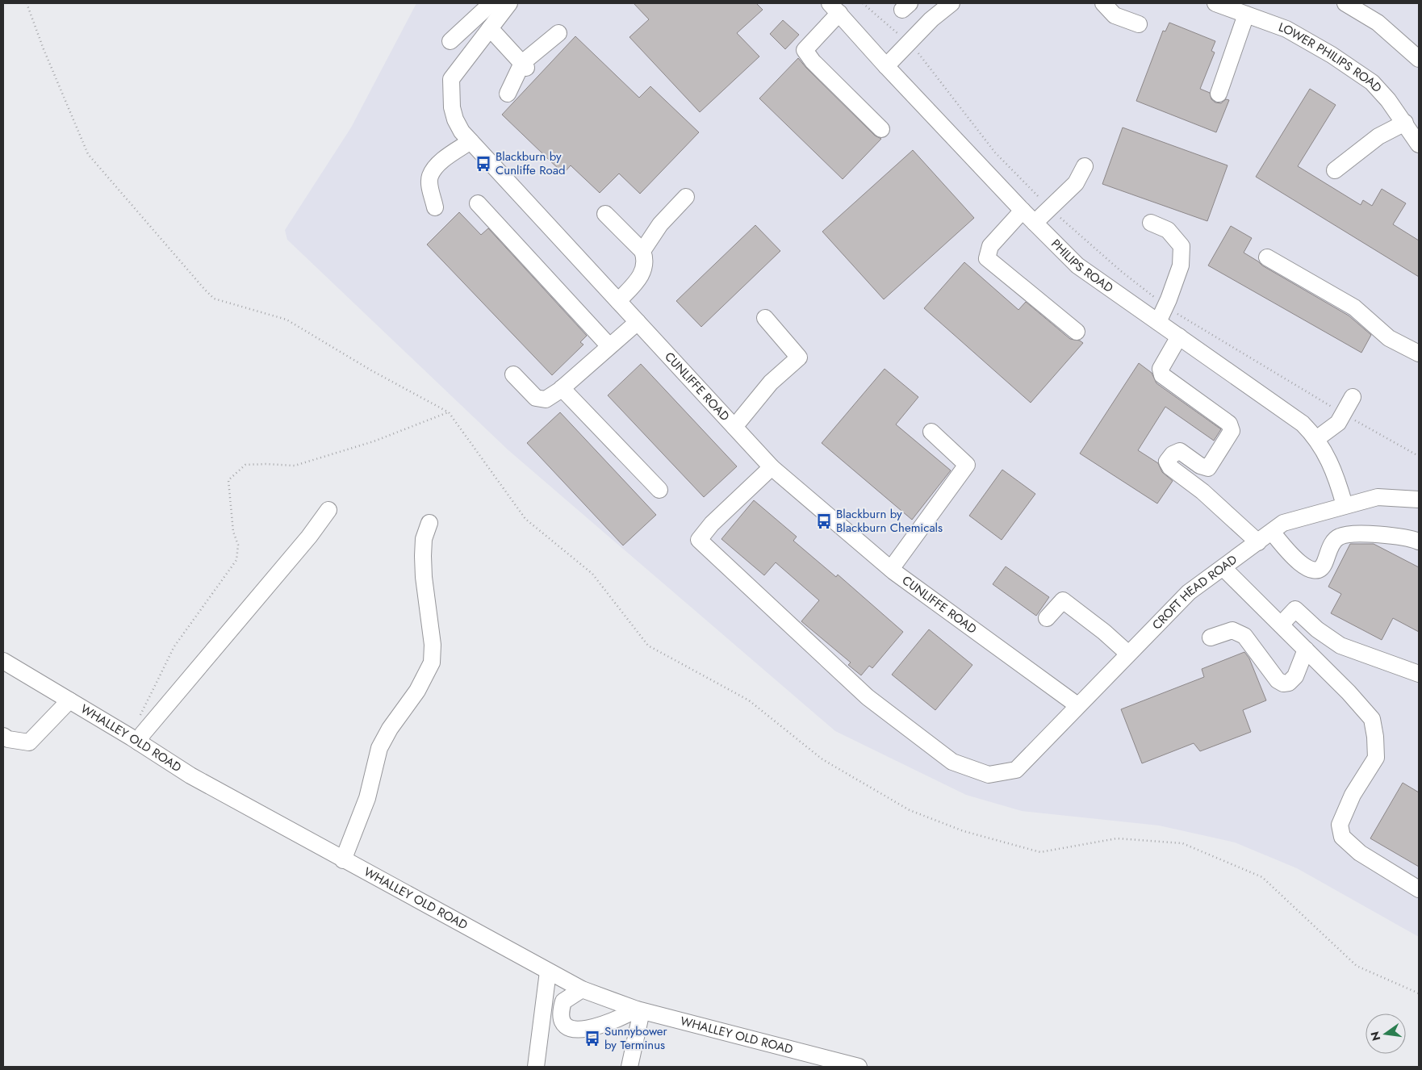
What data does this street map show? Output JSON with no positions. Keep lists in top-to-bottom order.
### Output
{
  "streets": {
    "street": [
      "LOWER PHILIPS ROAD",
      "PHILIPS ROAD",
      "CUNLIFFE ROAD",
      "CROFT HEAD ROAD",
      "WHALLEY OLD ROAD"
    ]
  },
  "crossings": [
    ["PHILIPS ROAD", "CROFT HEAD ROAD"],
    ["CUNLIFFE ROAD", "CROFT HEAD ROAD"]
  ],
  "places": {
    "bus stop": ["Blackburn by Cunliffe Road", "Blackburn by Blackburn Chemicals", "Sunnybower by Terminus"]
  },
  "north": "left"
}
